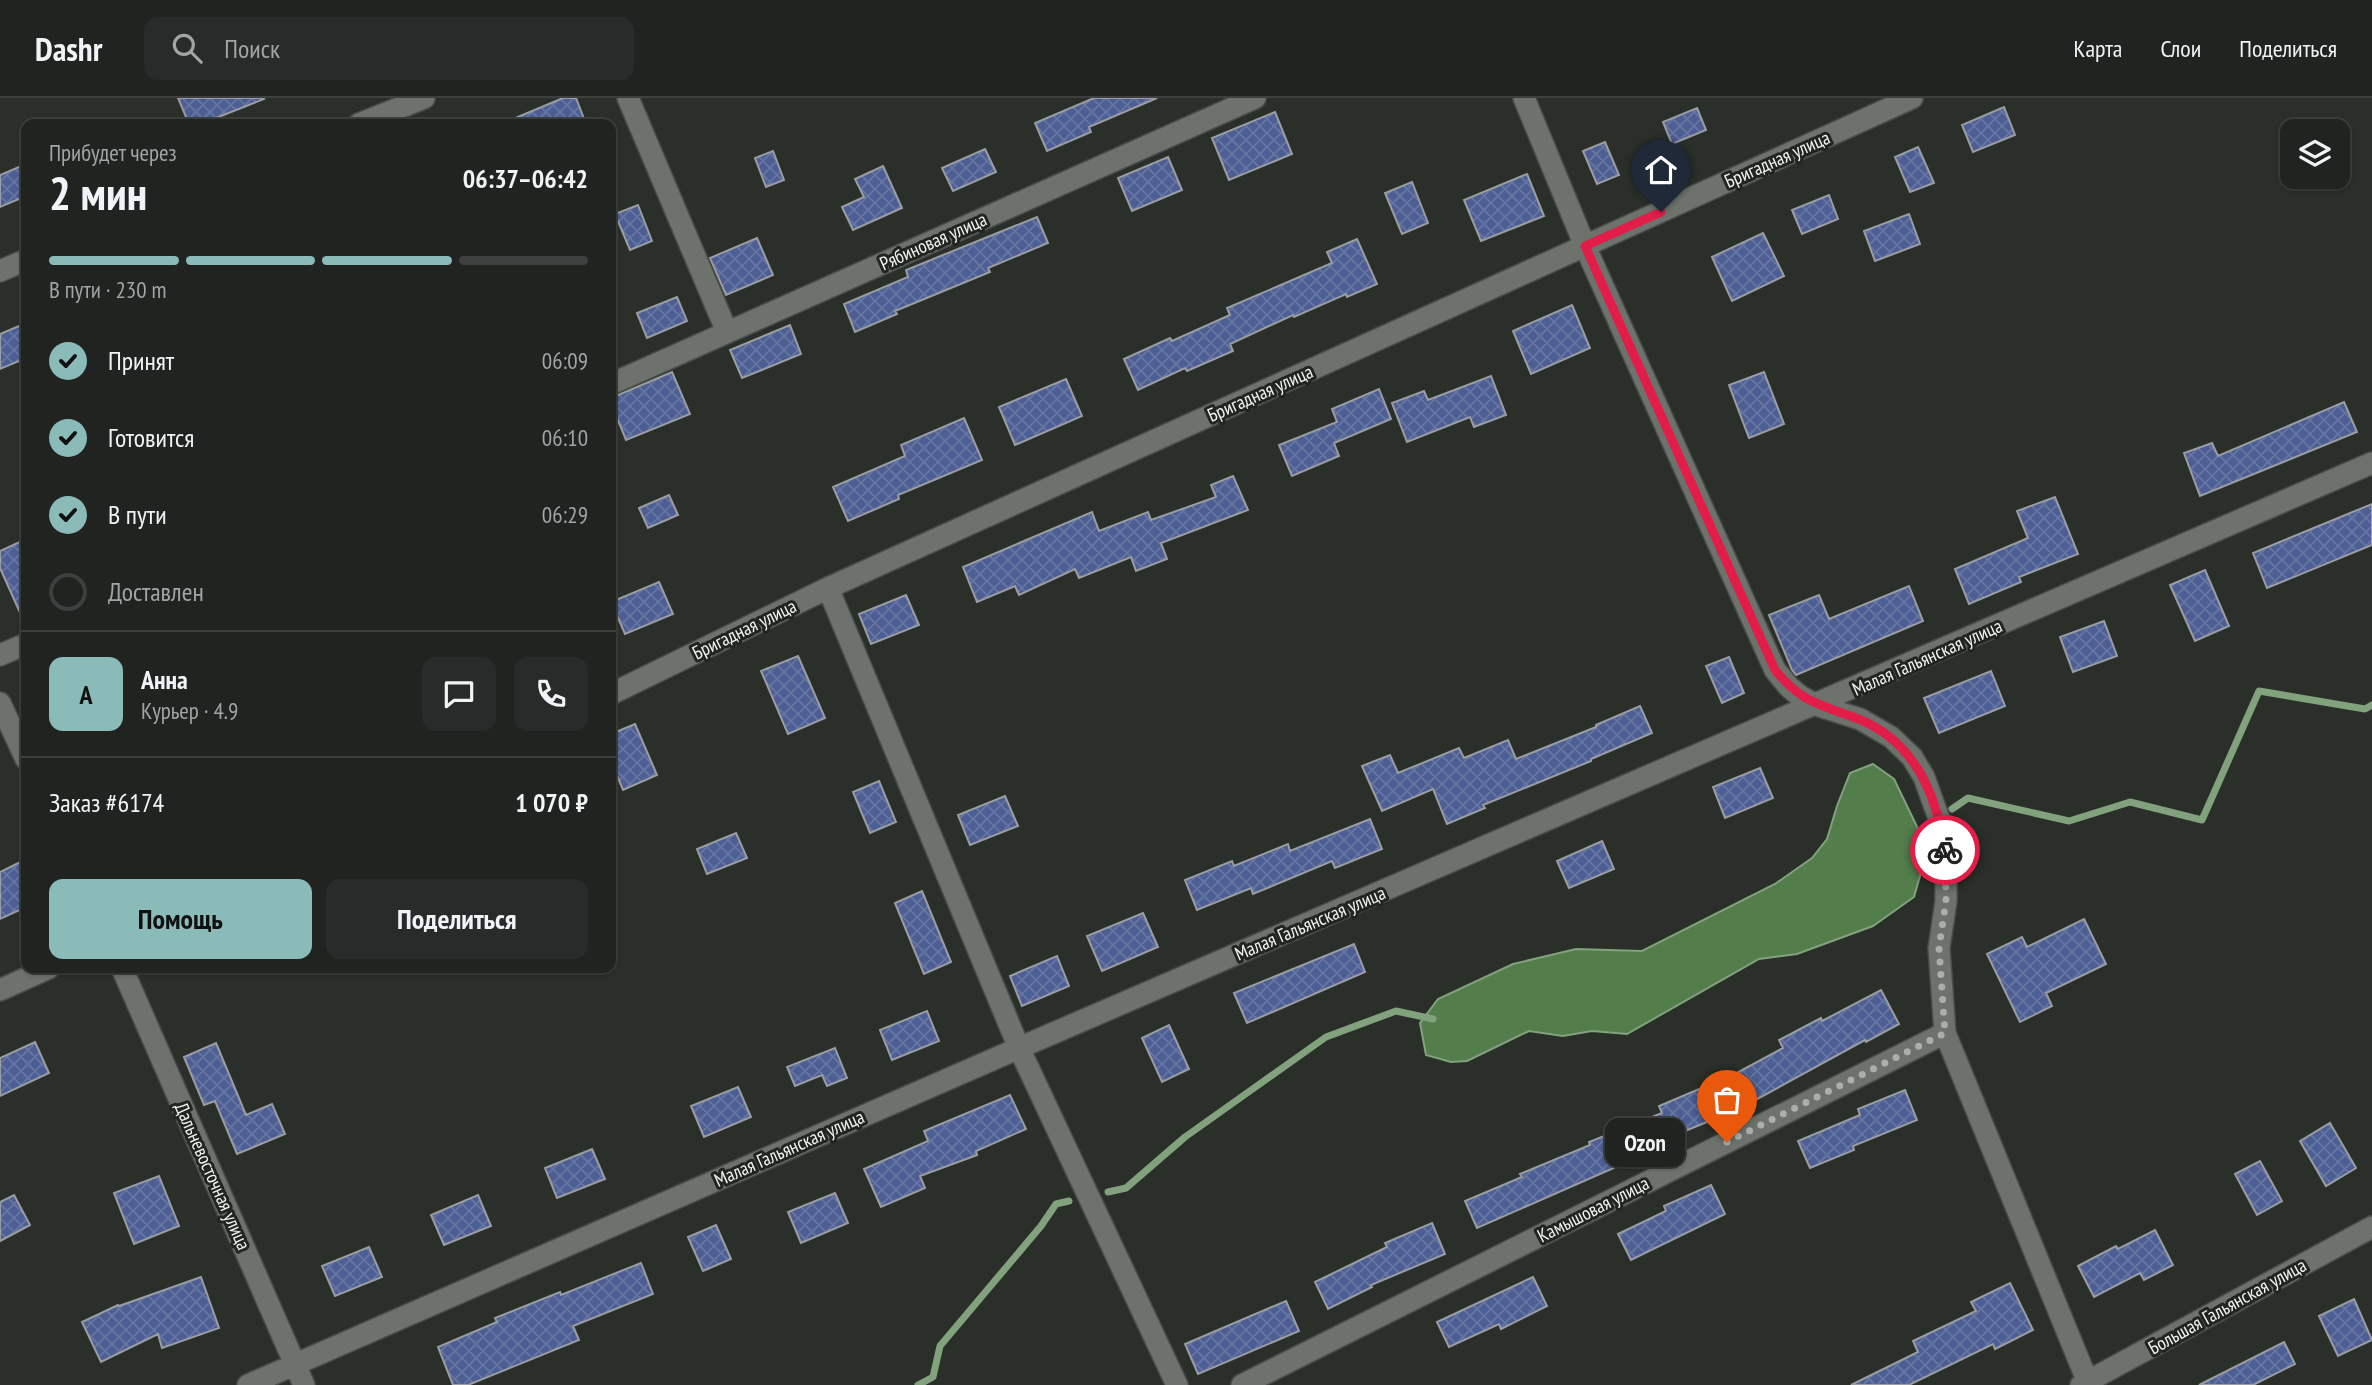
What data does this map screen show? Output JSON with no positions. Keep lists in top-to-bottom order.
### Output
{
  "streets": {
    "street": [
      "Бригадная улица",
      "Рябиновая улица",
      "Малая Гальянская улица",
      "Дальневосточная улица",
      "Камышовая улица",
      "Большая Гальянская улица"
    ]
  },
  "crossings": [
    ["Малая Гальянская улица", "Дальневосточная улица"]
  ],
  "places": ["Ozon"],
  "page": {
    "header": "Dashr",
    "search": "Поиск",
    "nav": ["Карта", "Слои", "Поделиться"],
    "heading": ["2 мин", "Прибудет через", "06:37–06:42"],
    "panel": [
      "Анна",
      "Курьер · 4.9",
      "Заказ #6174",
      "1 070 ₽"
    ],
    "bar": "В пути · 230 m",
    "list": [
      ["Принят", "06:09"],
      ["Готовится", "06:10"],
      ["В пути", "06:29"],
      "Доставлен"
    ],
    "round": "А",
    "buttons": ["Помощь", "Поделиться"],
    "bubble": "Ozon"
  }
}
